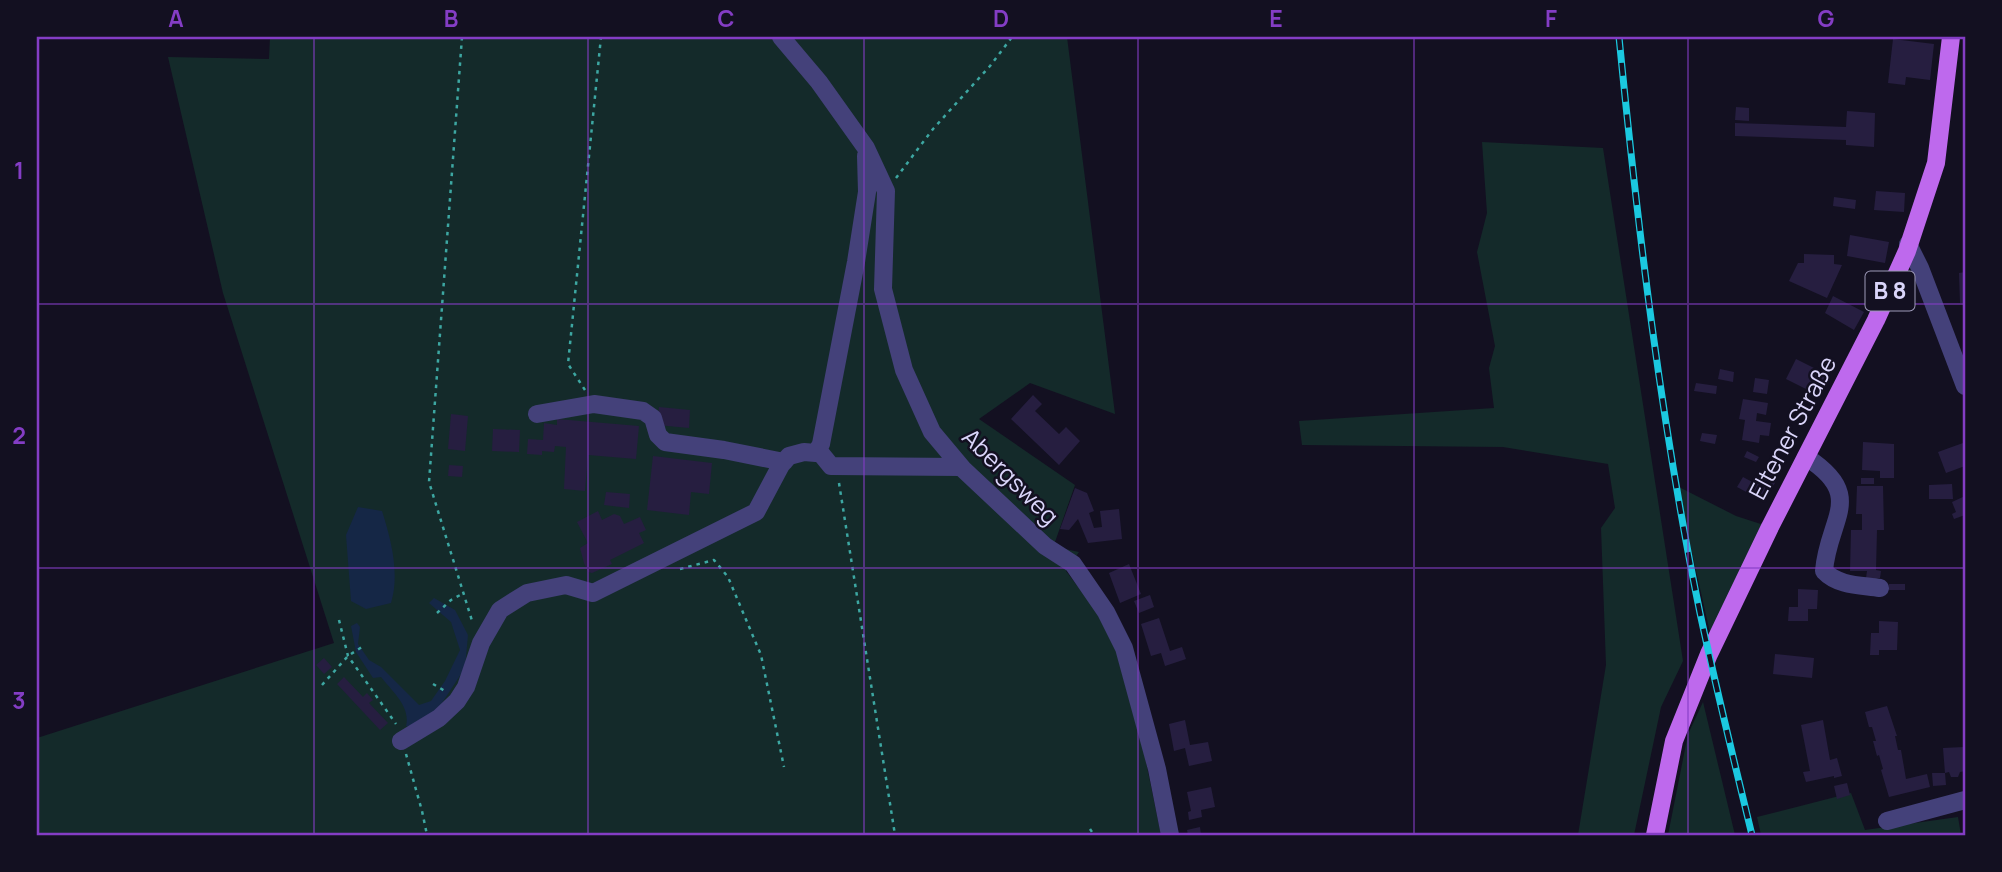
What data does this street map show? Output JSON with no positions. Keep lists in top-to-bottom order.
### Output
{
  "streets": {
    "main road": ["B 8", "Eltener Straße"],
    "street": ["Abergsweg"]
  },
  "grid": {
    "columns": [
      "A",
      "B",
      "C",
      "D",
      "E",
      "F",
      "G"
    ],
    "rows": ["1", "2", "3"]
  }
}
